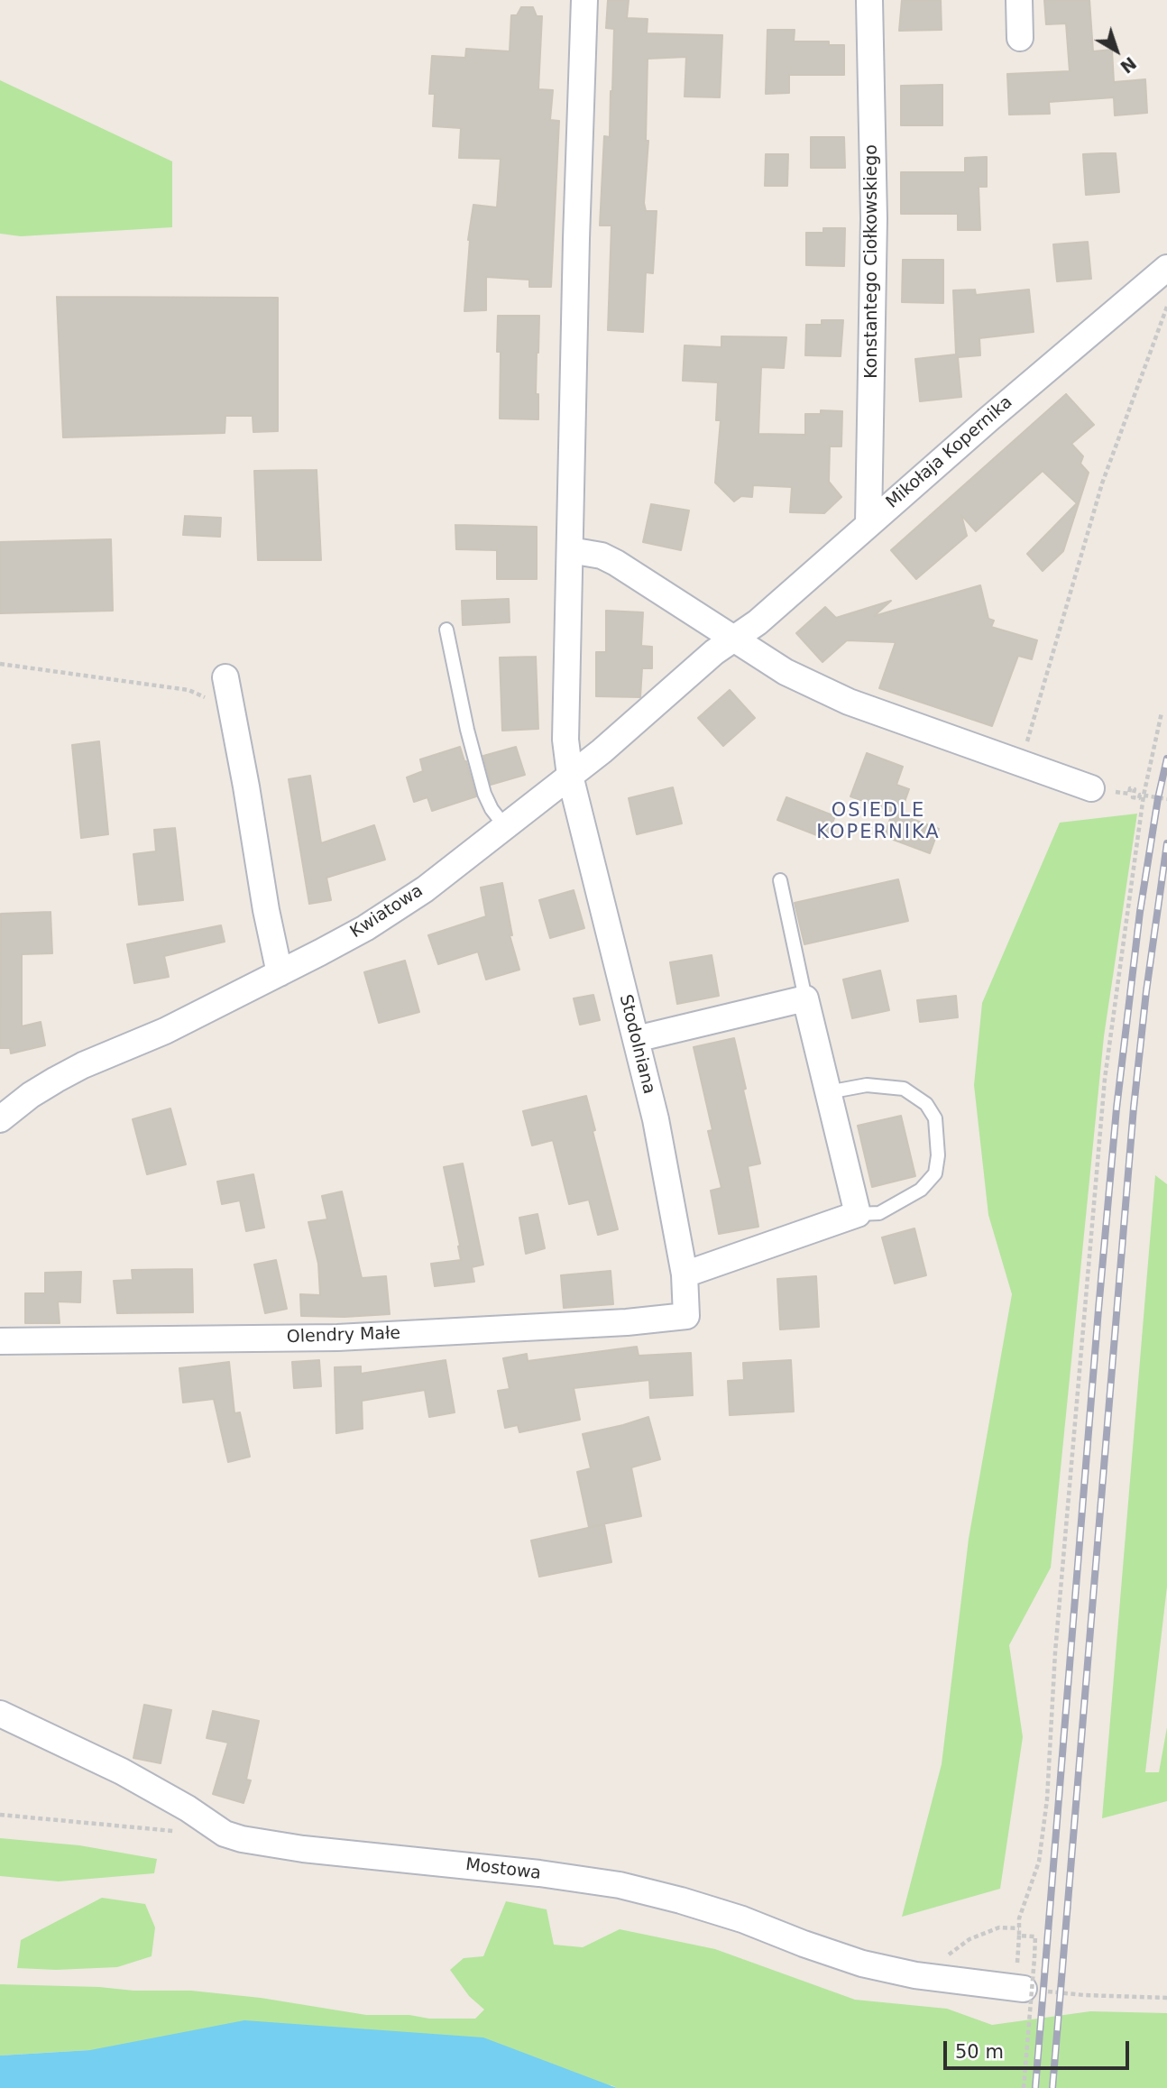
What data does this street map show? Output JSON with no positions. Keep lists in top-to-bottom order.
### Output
{
  "streets": {
    "street": [
      "Konstantego Ciołkowskiego",
      "Mikołaja Kopernika",
      "Kwiatowa",
      "Stodolniana",
      "Olendry Małe",
      "Mostowa"
    ]
  },
  "crossings": [
    ["Konstantego Ciołkowskiego", "Mikołaja Kopernika"],
    ["Mikołaja Kopernika", "Kwiatowa"],
    ["Kwiatowa", "Stodolniana"],
    ["Stodolniana", "Olendry Małe"]
  ],
  "districts": ["OSIEDLE KOPERNIKA"],
  "scale_bar": "50 m",
  "north": "bottom right"
}
